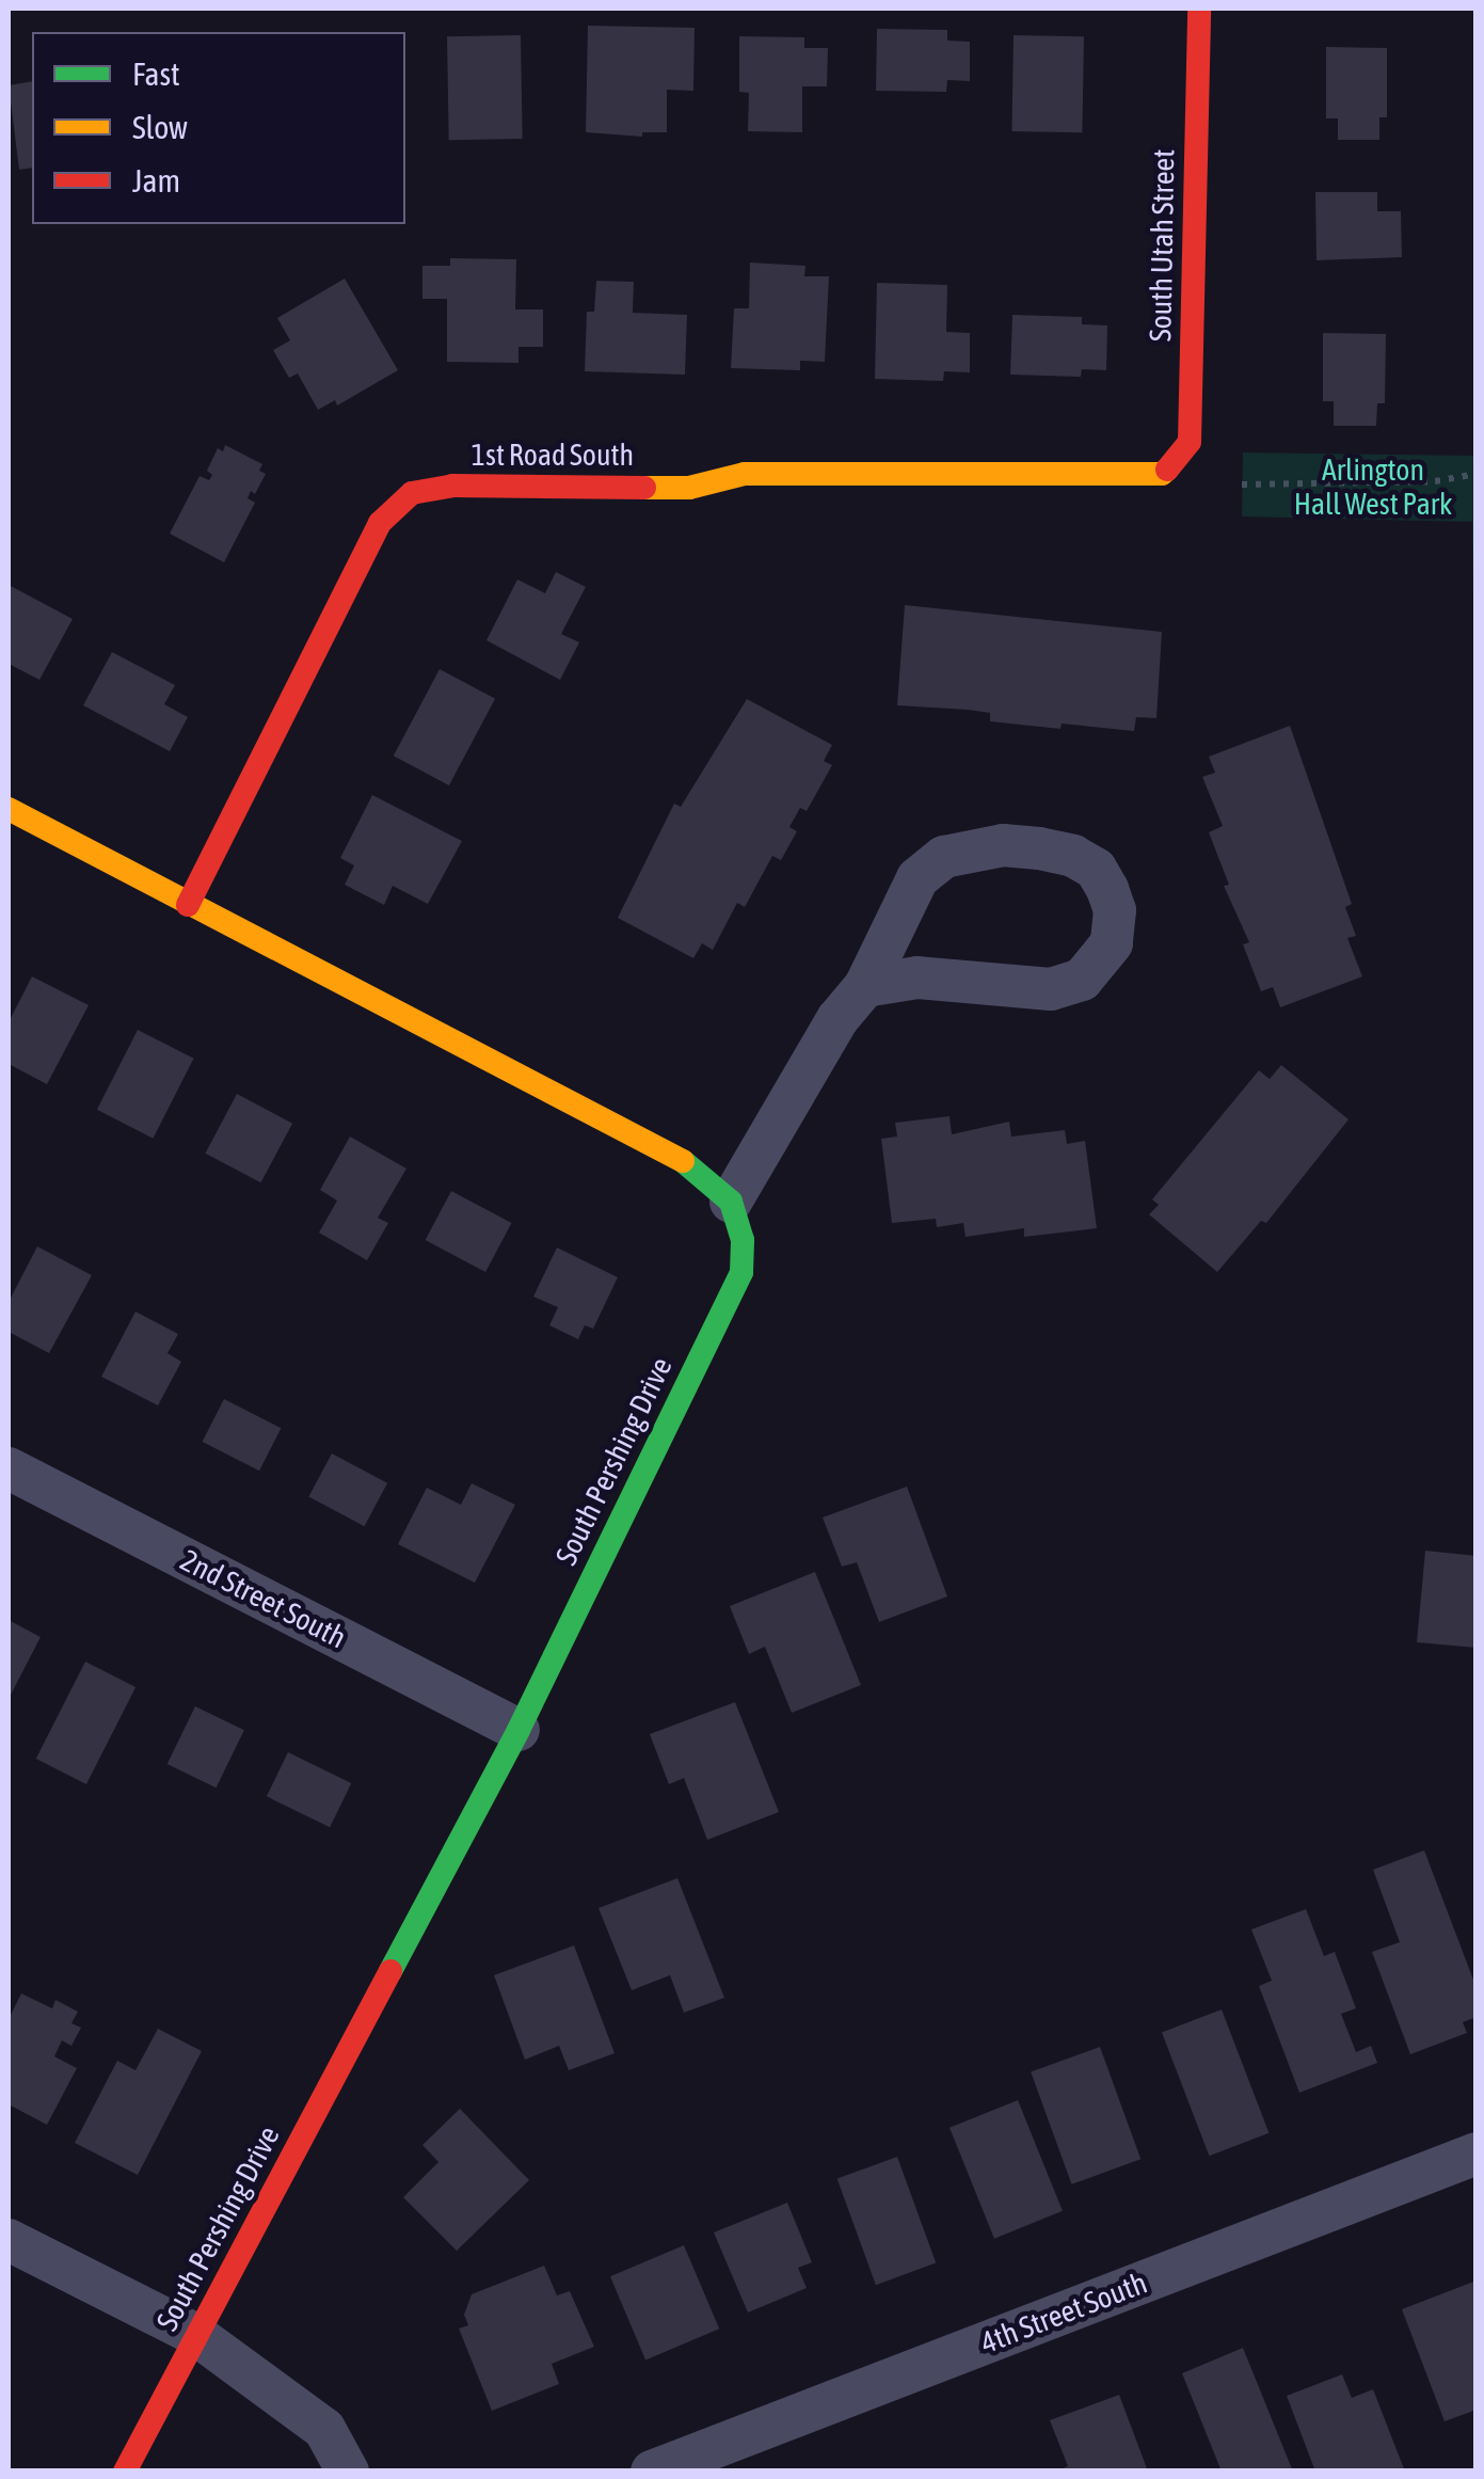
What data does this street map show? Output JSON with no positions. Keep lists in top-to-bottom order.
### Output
{
  "streets": {
    "street": [
      "South Utah Street",
      "1st Road South",
      "South Pershing Drive",
      "2nd Street South",
      "4th Street South"
    ]
  },
  "crossings": [
    ["South Utah Street", "1st Road South"],
    ["South Pershing Drive", "2nd Street South"]
  ],
  "parks": ["Arlington Hall West Park"],
  "legend": ["Fast", "Slow", "Jam"]
}
